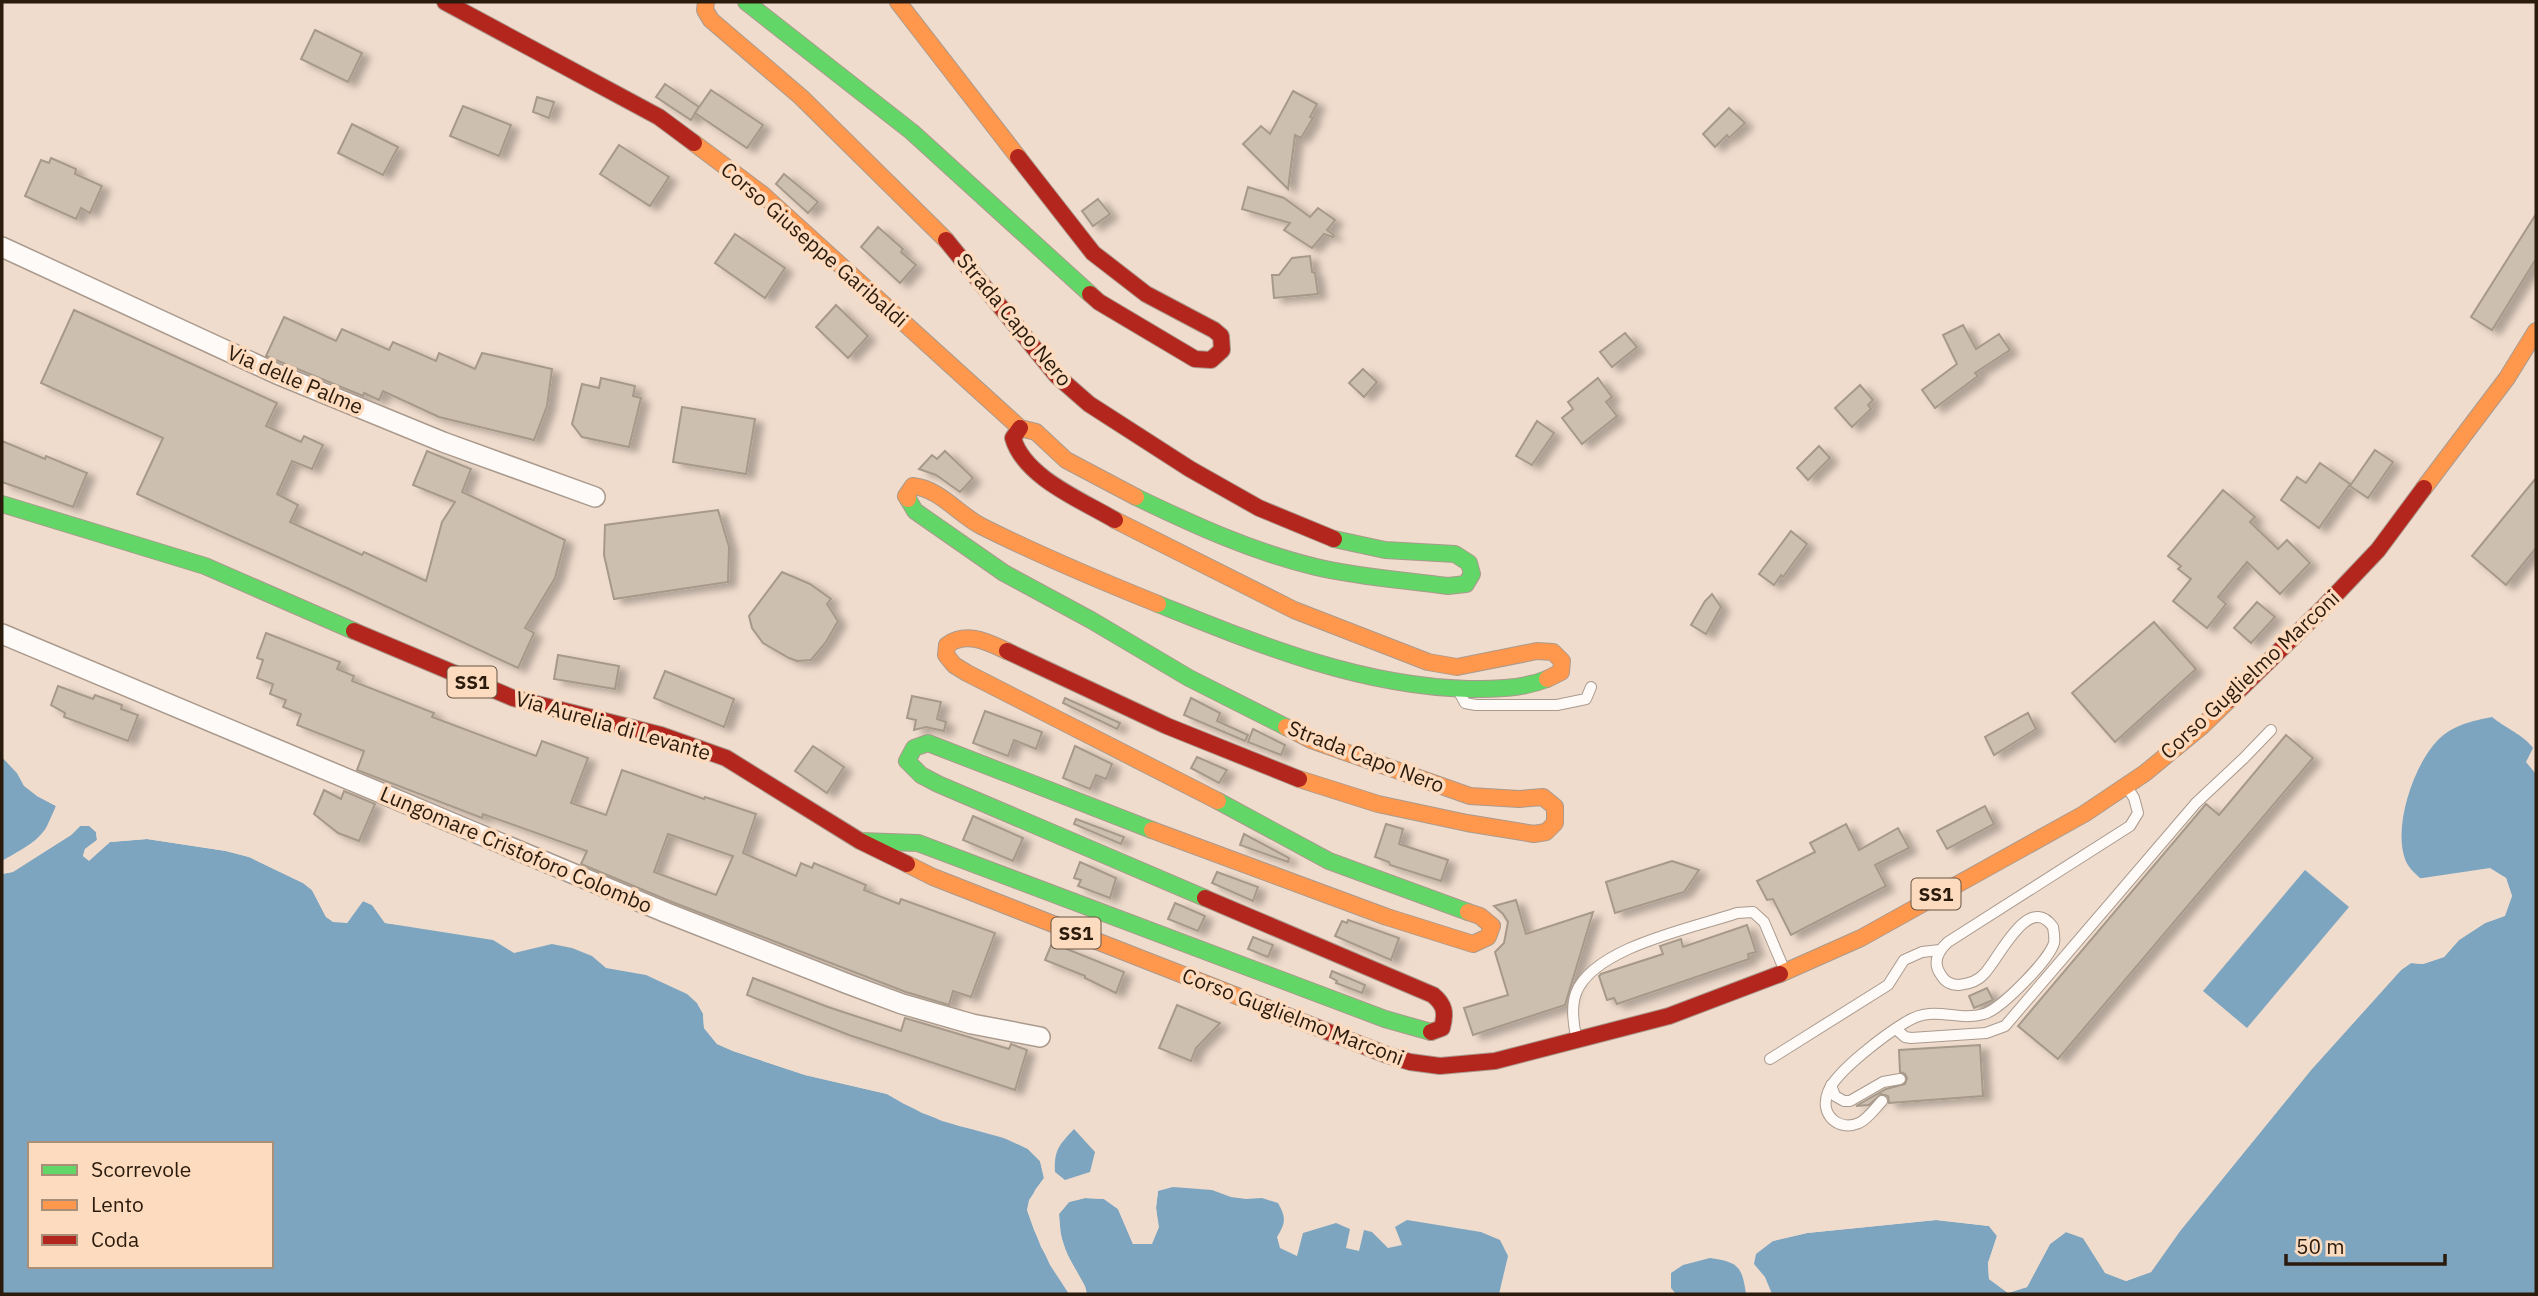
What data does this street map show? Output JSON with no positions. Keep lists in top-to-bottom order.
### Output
{
  "streets": {
    "main road": [
      "Corso Giuseppe Garibaldi",
      "Strada Capo Nero",
      "Corso Guglielmo Marconi",
      "SS1",
      "Via Aurelia di Levante"
    ],
    "street": ["Via delle Palme", "Lungomare Cristoforo Colombo"]
  },
  "crossings": [
    ["Corso Giuseppe Garibaldi", "Strada Capo Nero"],
    ["Strada Capo Nero", "Via Aurelia di Levante"],
    ["Corso Guglielmo Marconi", "Via Aurelia di Levante"]
  ],
  "legend": ["Scorrevole", "Lento", "Coda"],
  "scale_bar": "50 m"
}
